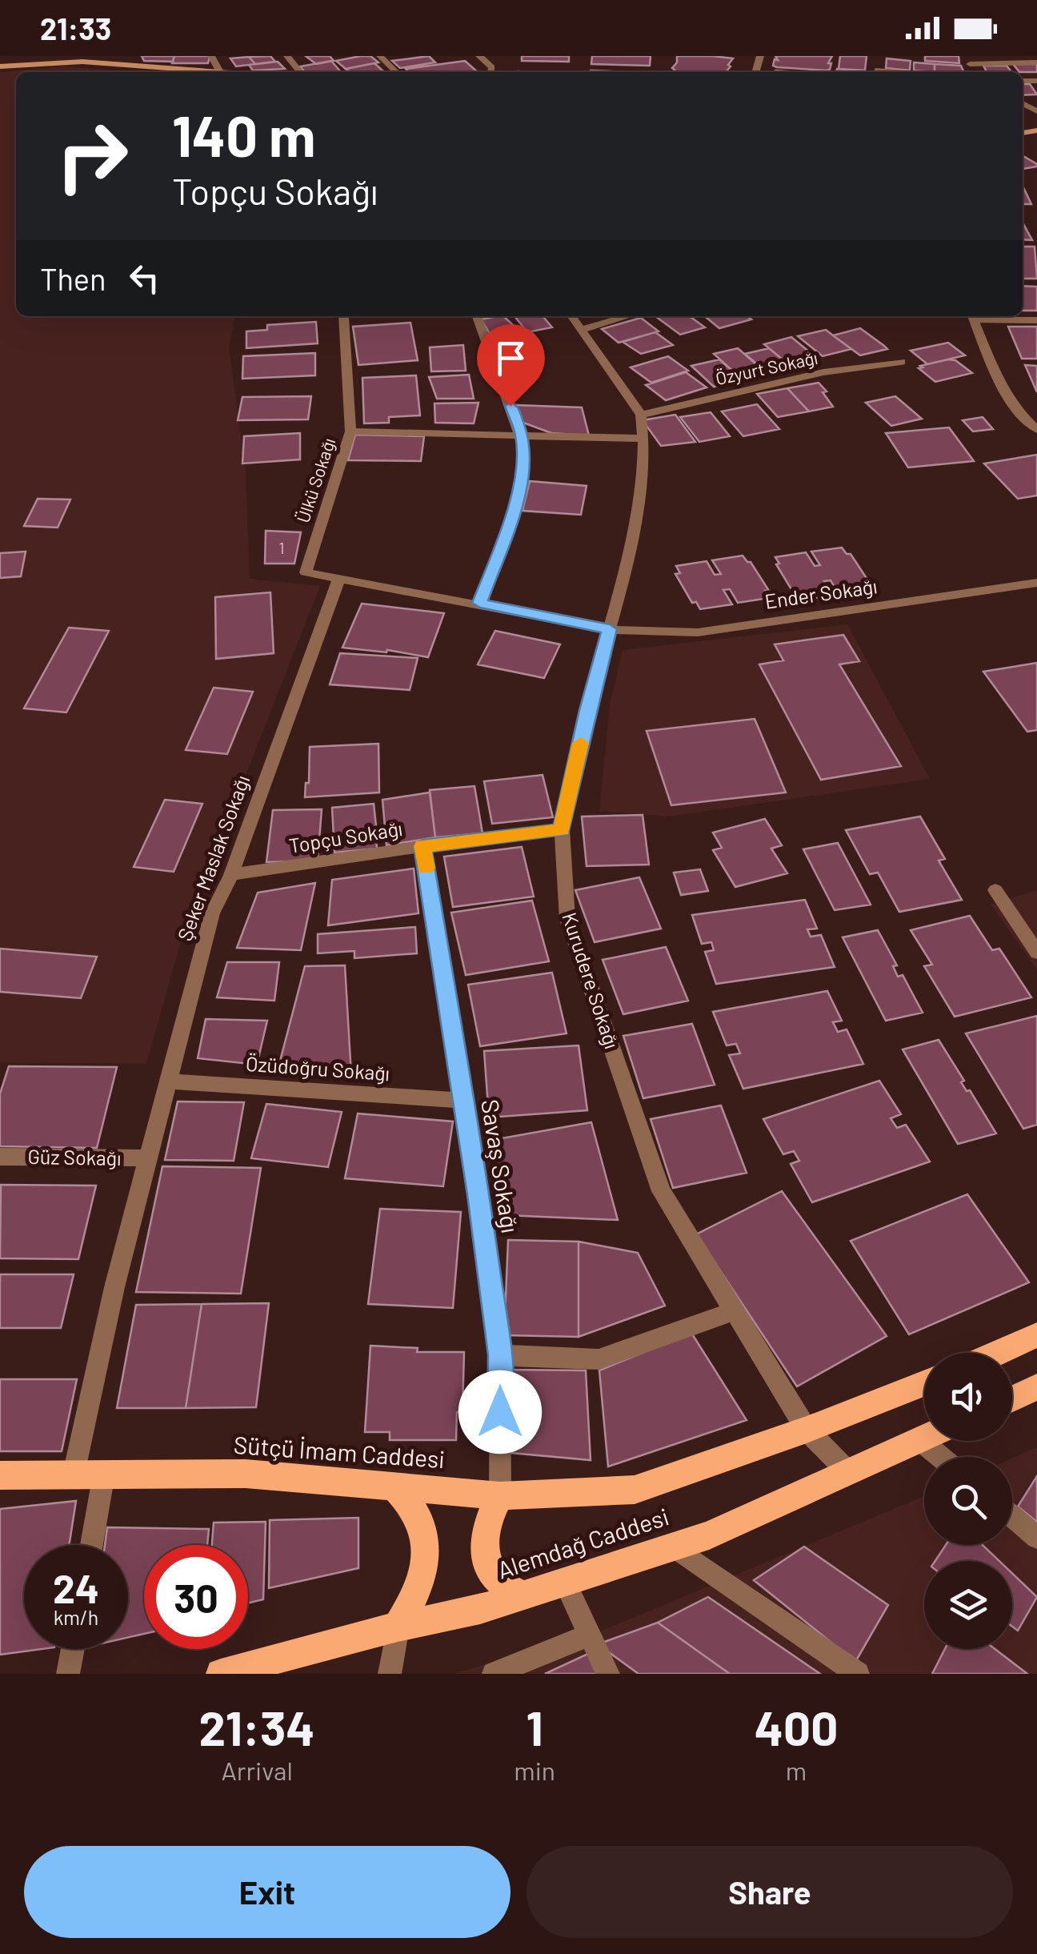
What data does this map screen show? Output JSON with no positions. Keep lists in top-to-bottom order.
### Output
{
  "streets": {
    "main road": ["Sütçü İmam Caddesi", "Alemdağ Caddesi"],
    "street": [
      "Özyurt Sokağı",
      "Ülkü Sokağı",
      "Ender Sokağı",
      "Topçu Sokağı",
      "Şeker Maslak Sokağı",
      "Kurudere Sokağı",
      "Özüdoğru Sokağı",
      "Güz Sokağı",
      "Savaş Sokağı"
    ]
  },
  "crossings": [
    ["Özyurt Sokağı", "Kurudere Sokağı"],
    ["Ülkü Sokağı", "Şeker Maslak Sokağı"],
    ["Ender Sokağı", "Kurudere Sokağı"],
    ["Topçu Sokağı", "Şeker Maslak Sokağı"],
    ["Topçu Sokağı", "Kurudere Sokağı"],
    ["Topçu Sokağı", "Savaş Sokağı"],
    ["Şeker Maslak Sokağı", "Özüdoğru Sokağı"],
    ["Şeker Maslak Sokağı", "Güz Sokağı"],
    ["Şeker Maslak Sokağı", "Sütçü İmam Caddesi"],
    ["Kurudere Sokağı", "Sütçü İmam Caddesi"],
    ["Kurudere Sokağı", "Alemdağ Caddesi"],
    ["Özüdoğru Sokağı", "Savaş Sokağı"],
    ["Savaş Sokağı", "Sütçü İmam Caddesi"]
  ],
  "house_numbers": ["1"],
  "page": {
    "status": "21:33",
    "turn": ["140 m", "Topçu Sokağı"],
    "then": "Then",
    "speed": "24 km/h",
    "limit": "30",
    "eta": [
      "21:34",
      "Arrival",
      "1",
      "min",
      "400",
      "m"
    ],
    "buttons": ["Exit", "Share"]
  }
}
